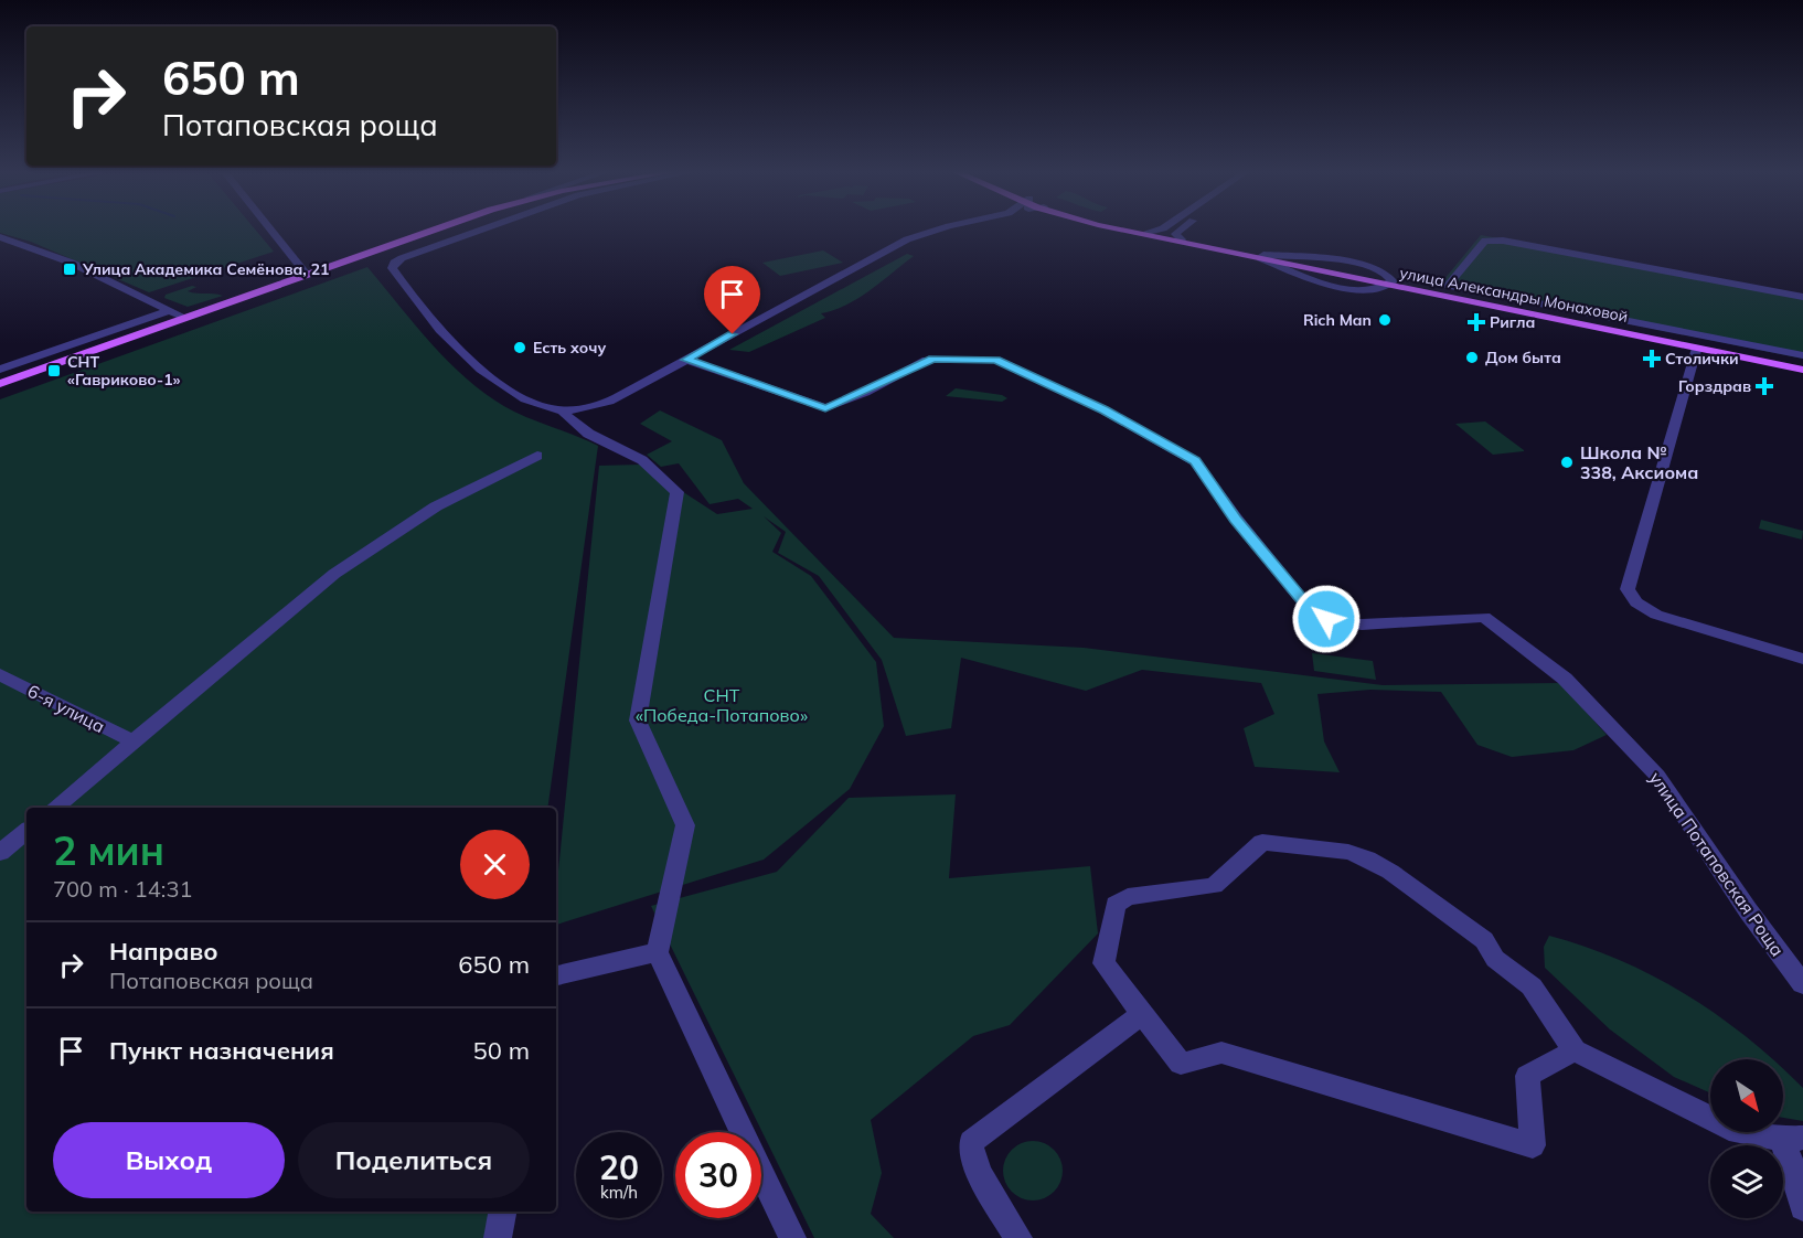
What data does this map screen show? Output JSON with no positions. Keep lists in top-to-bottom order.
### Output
{
  "streets": {
    "main road": ["улица Александры Монаховой"],
    "street": ["6-я улица", "улица Потаповская Роща"]
  },
  "parks": ["СНТ «Победа-Потапово»"],
  "places": {
    "transit": ["Улица Академика Семёнова, 21", "СНТ «Гавриково-1»"],
    "other": [
      "Rich Man",
      "Есть хочу",
      "Дом быта",
      "Школа № 338, Аксиома"
    ],
    "health": ["Ригла", "Столички", "Горздрав"]
  },
  "north": "bottom right",
  "page": {
    "turn": ["650 m", "Потаповская роща"],
    "heading": ["2 мин", "700 m · 14:31"],
    "list": [
      {
        "name": "Направо",
        "note": "Потаповская роща",
        "value": "650 m"
      },
      {
        "name": "Пункт назначения",
        "value": "50 m"
      }
    ],
    "buttons": ["Выход", "Поделиться"],
    "speed": "20 km/h",
    "limit": "30"
  }
}
